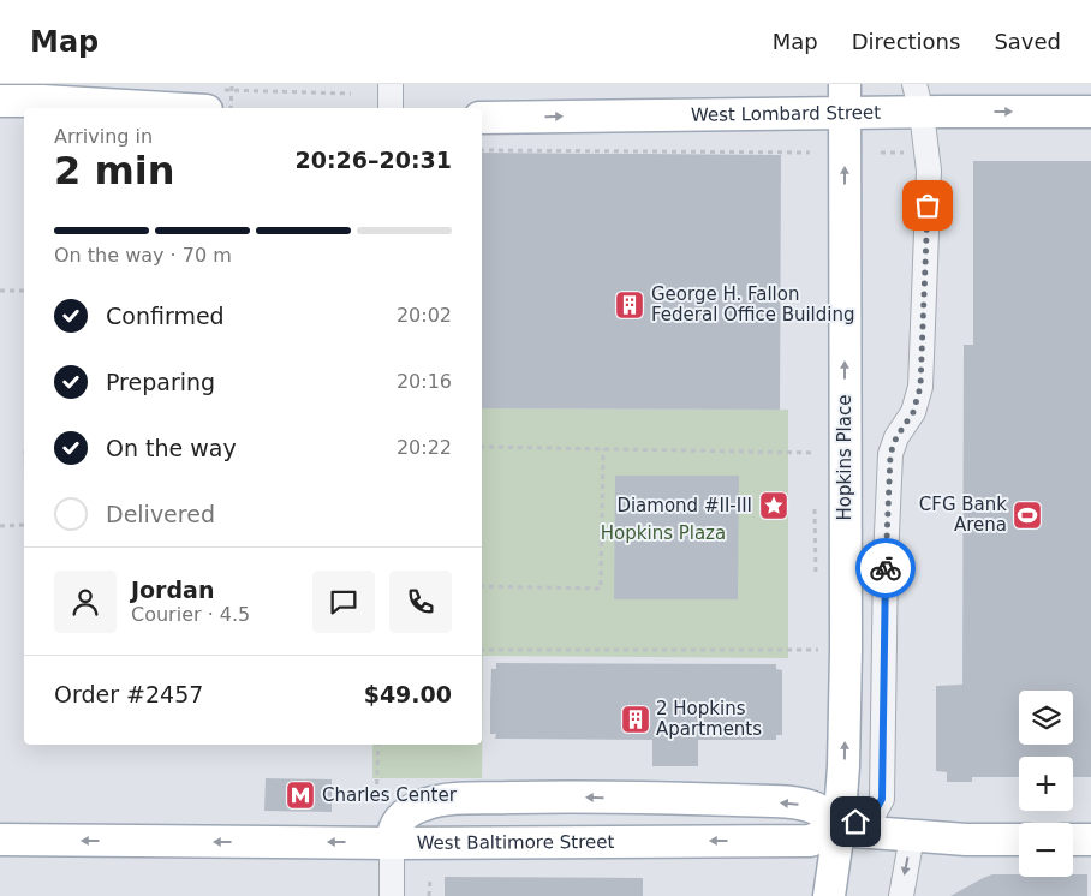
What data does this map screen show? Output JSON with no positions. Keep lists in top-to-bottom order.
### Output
{
  "streets": {
    "main road": ["West Lombard Street", "Hopkins Place", "West Baltimore Street"]
  },
  "crossings": [
    ["West Lombard Street", "Hopkins Place"],
    ["Hopkins Place", "West Baltimore Street"]
  ],
  "one_way": ["West Lombard Street", "Hopkins Place"],
  "parks": ["Hopkins Plaza"],
  "places": {
    "building": ["George H. Fallon Federal Office Building", "2 Hopkins Apartments"],
    "place": ["Diamond #II-III"],
    "sports": ["CFG Bank Arena"],
    "metro station": ["Charles Center"]
  },
  "page": {
    "header": "Map",
    "nav": ["Map", "Directions", "Saved"],
    "heading": ["2 min", "Arriving in", "20:26–20:31"],
    "panel": [
      "Jordan",
      "Courier · 4.5",
      "Order #2457",
      "$49.00"
    ],
    "bar": "On the way · 70 m",
    "list": [
      ["Confirmed", "20:02"],
      ["Preparing", "20:16"],
      ["On the way", "20:22"],
      "Delivered"
    ],
    "map_buttons": ["+", "−"]
  }
}
